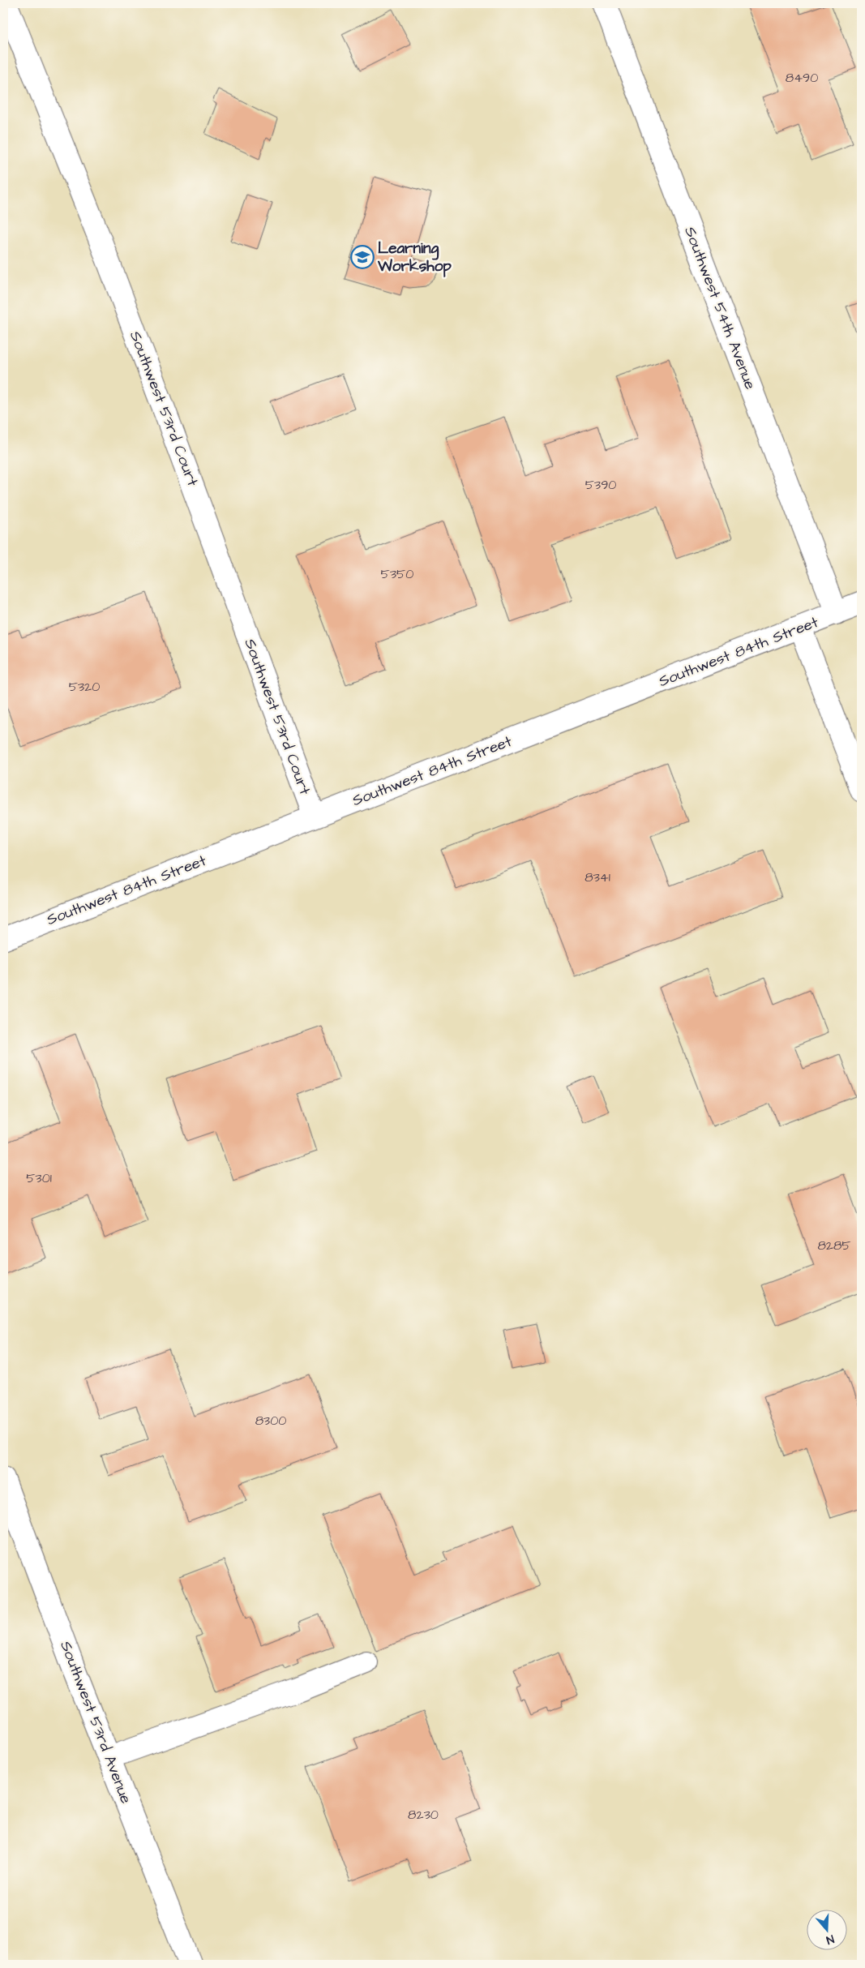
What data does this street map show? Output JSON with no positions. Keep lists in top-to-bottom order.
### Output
{
  "streets": {
    "street": [
      "Southwest 54th Avenue",
      "Southwest 53rd Court",
      "Southwest 84th Street",
      "Southwest 53rd Avenue"
    ]
  },
  "crossings": [
    ["Southwest 54th Avenue", "Southwest 84th Street"],
    ["Southwest 53rd Court", "Southwest 84th Street"]
  ],
  "places": {
    "school or university": ["Learning Workshop"]
  },
  "house_numbers": [
    "8490",
    "5390",
    "5350",
    "5320",
    "8341",
    "5301",
    "8285",
    "8300",
    "8230"
  ],
  "north": "bottom"
}
